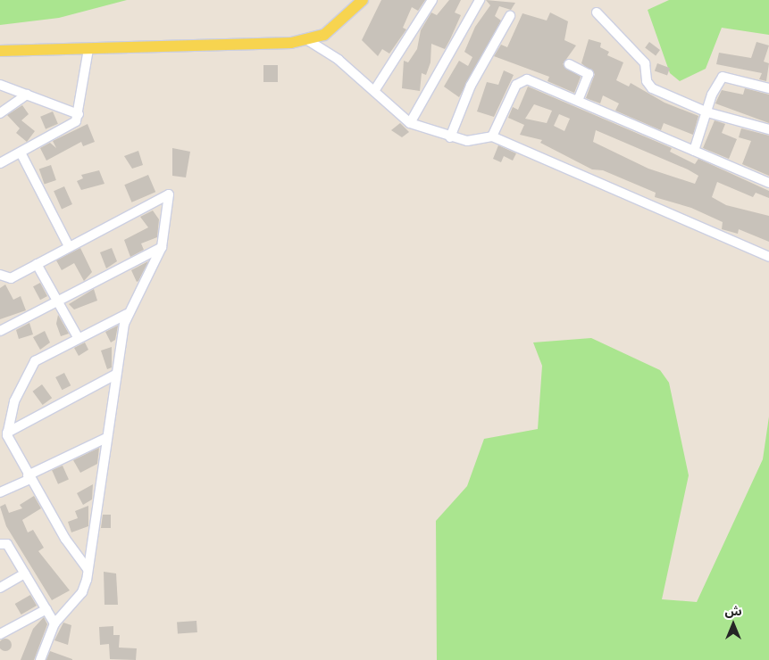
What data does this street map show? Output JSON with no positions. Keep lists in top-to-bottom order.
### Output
{
  "north": "top"
}
